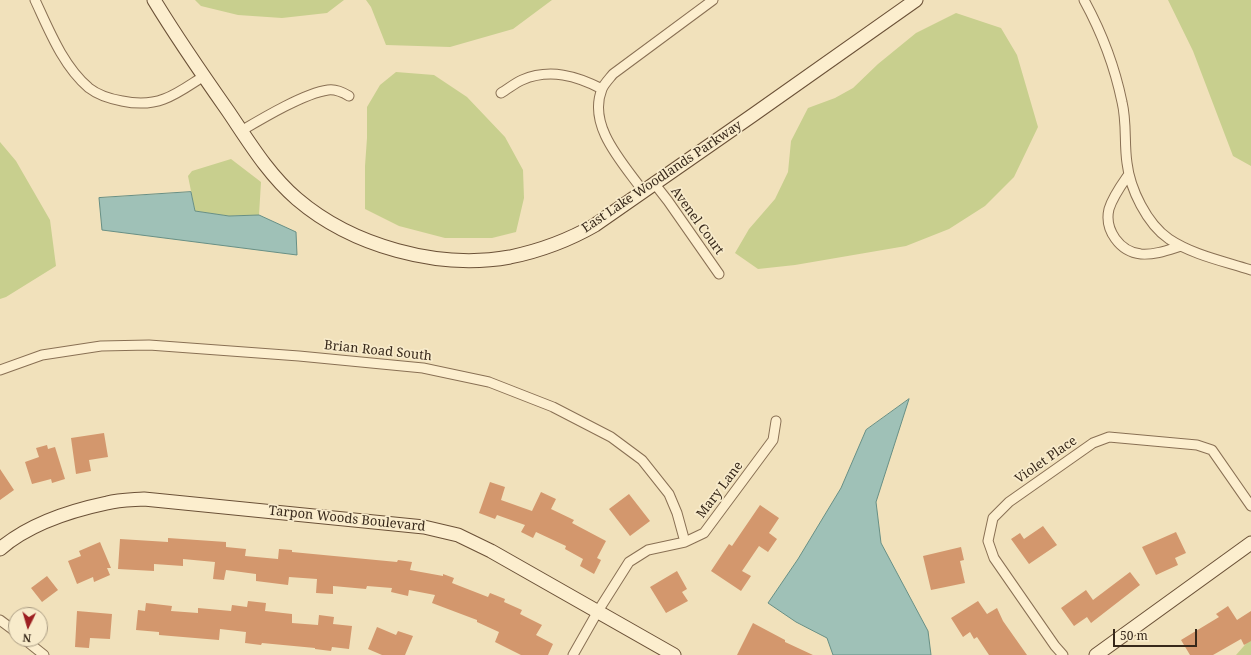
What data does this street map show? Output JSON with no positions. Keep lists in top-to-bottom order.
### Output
{
  "streets": {
    "street": [
      "East Lake Woodlands Parkway",
      "Avenel Court",
      "Brian Road South",
      "Violet Place",
      "Mary Lane",
      "Tarpon Woods Boulevard"
    ]
  },
  "crossings": [
    ["East Lake Woodlands Parkway", "Avenel Court"],
    ["Brian Road South", "Mary Lane"],
    ["Mary Lane", "Tarpon Woods Boulevard"]
  ],
  "scale_bar": "50 m",
  "north": "bottom"
}
